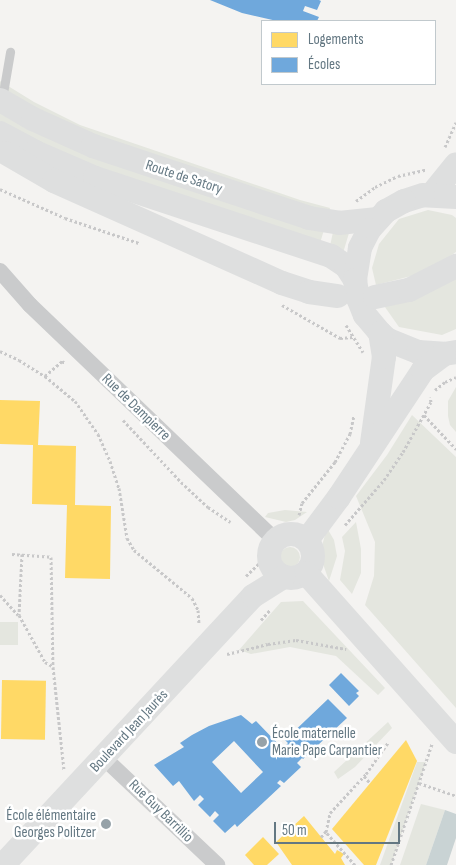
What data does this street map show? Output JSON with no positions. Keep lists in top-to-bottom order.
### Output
{
  "streets": {
    "main road": ["Route de Satory", "Rue de Dampierre", "Boulevard Jean Jaurès"],
    "street": ["Rue Guy Barrillio"]
  },
  "crossings": [
    ["Rue de Dampierre", "Boulevard Jean Jaurès"],
    ["Boulevard Jean Jaurès", "Rue Guy Barrillio"]
  ],
  "places": ["École maternelle Marie Pape Carpantier", "École élémentaire Georges Politzer"],
  "legend": ["Logements", "Écoles"],
  "scale_bar": "50 m"
}
